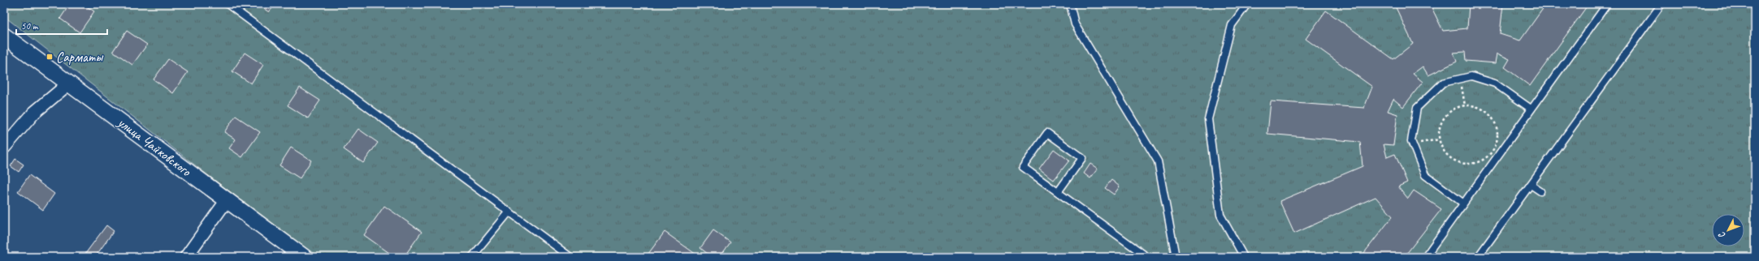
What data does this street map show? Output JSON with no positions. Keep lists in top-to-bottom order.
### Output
{
  "streets": {
    "street": ["улица Чайковского"]
  },
  "places": {
    "transit": ["Сарматы"]
  },
  "scale_bar": "50 m",
  "north": "bottom left"
}
